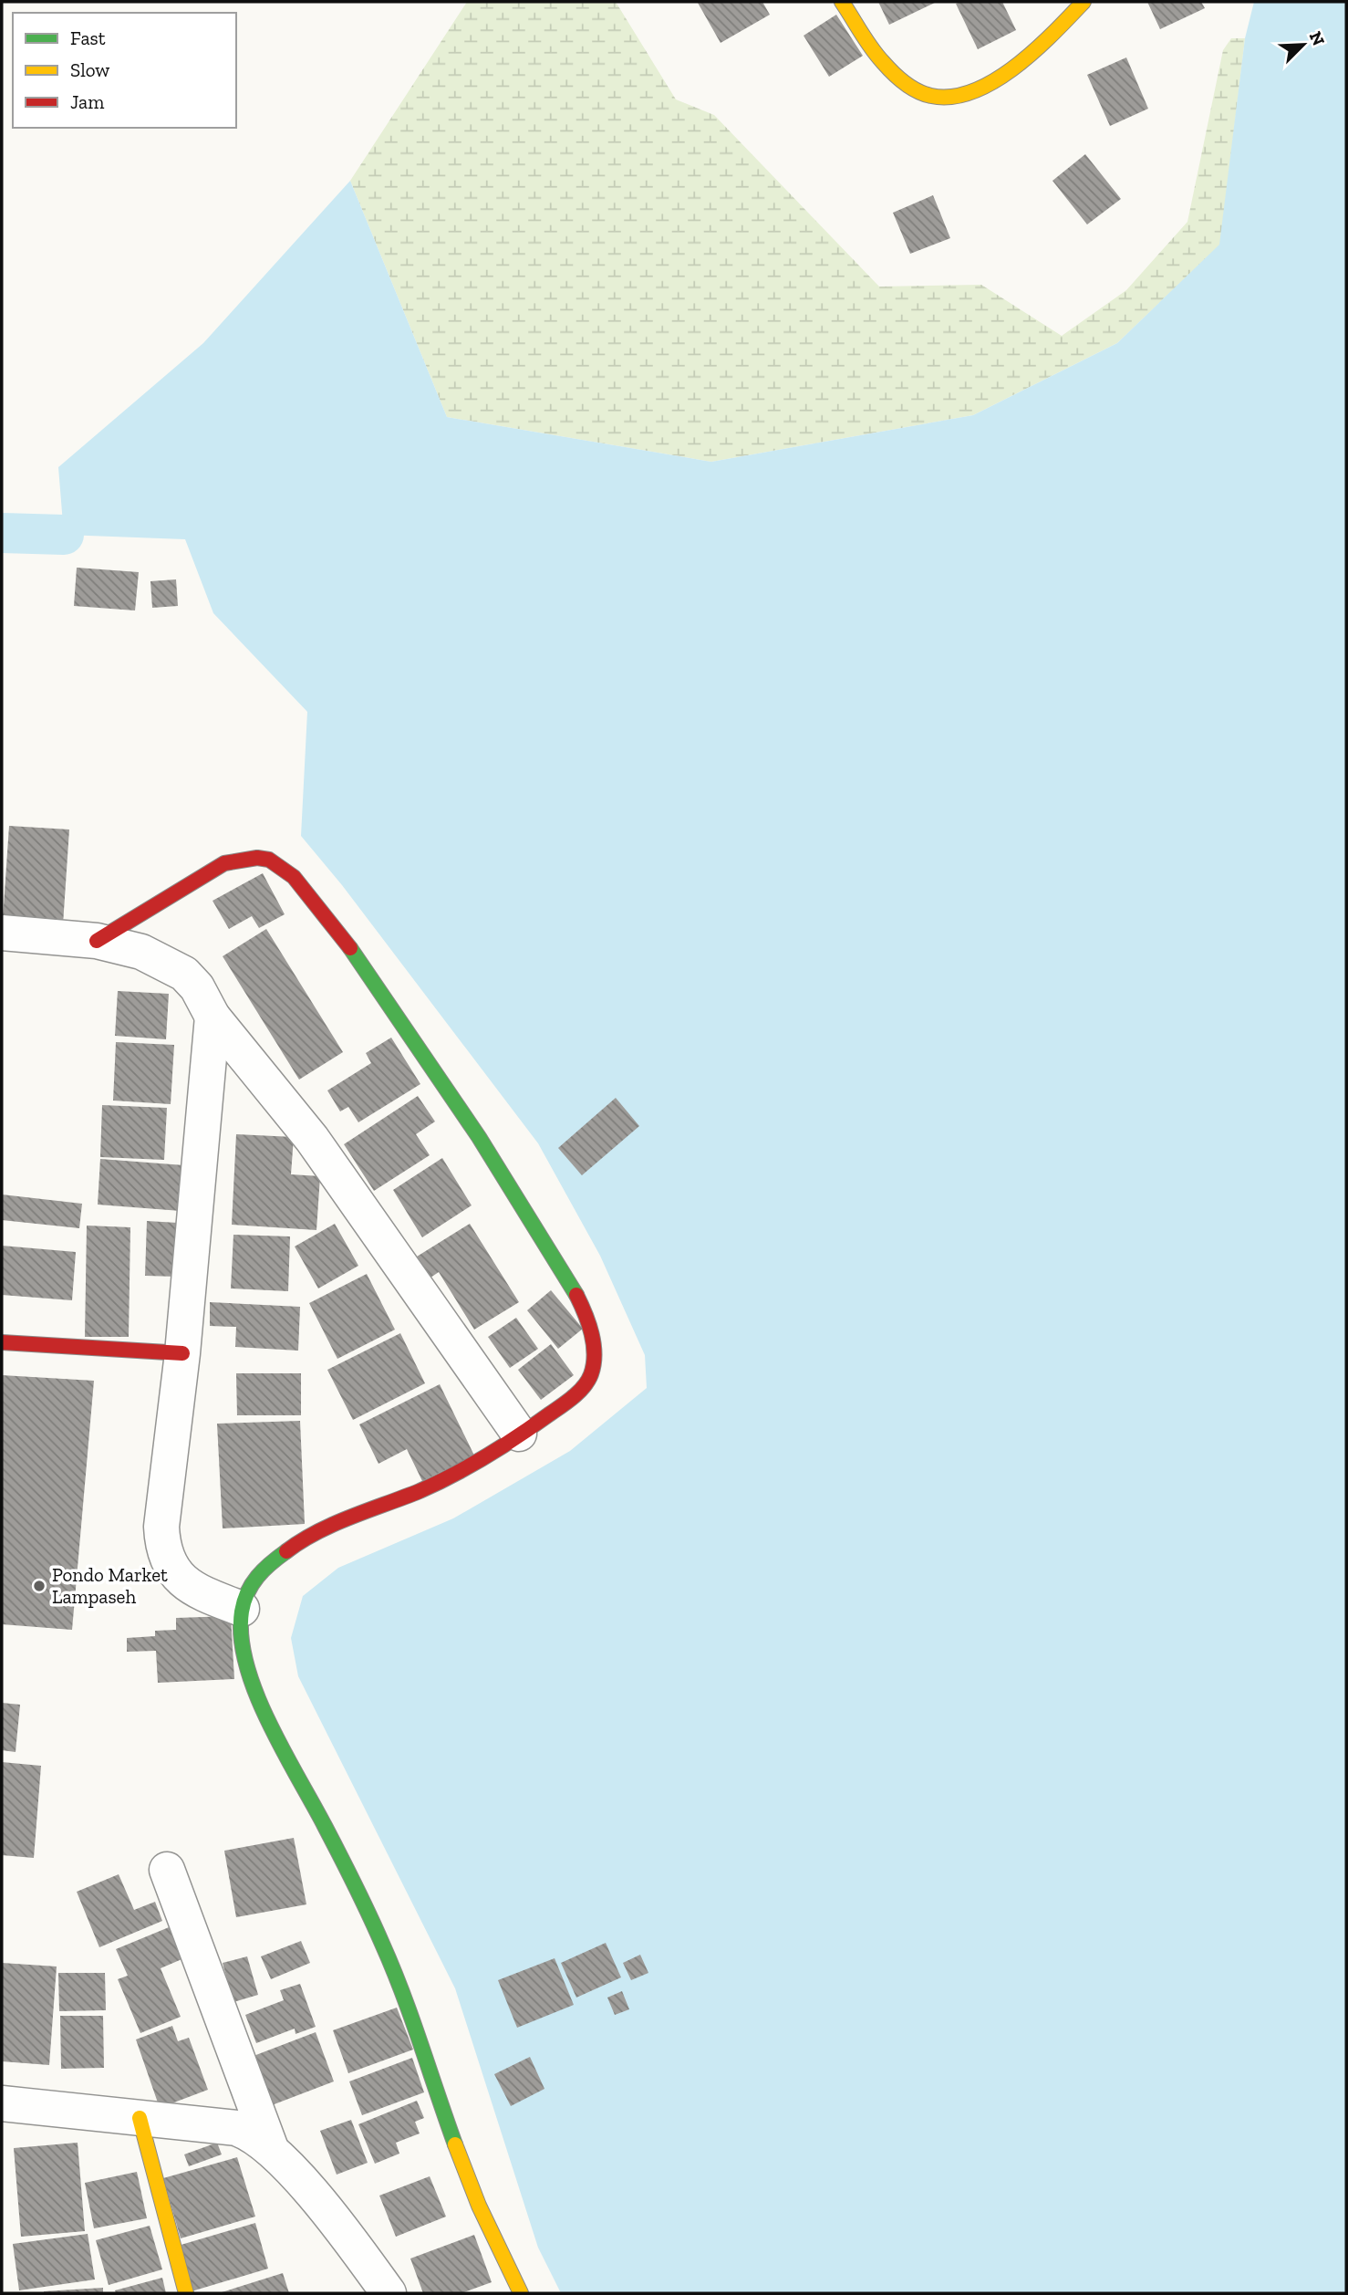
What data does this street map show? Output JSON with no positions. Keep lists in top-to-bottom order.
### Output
{
  "places": ["Pondo Market Lampaseh"],
  "legend": ["Fast", "Slow", "Jam"],
  "north": "top right"
}
